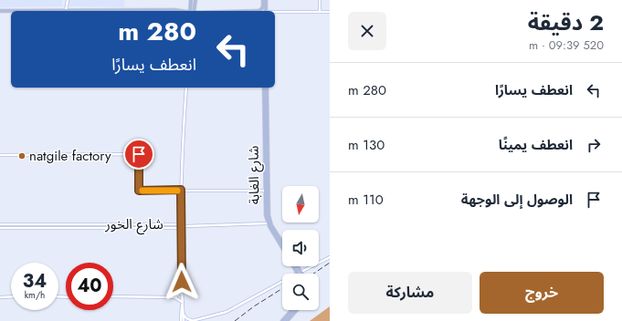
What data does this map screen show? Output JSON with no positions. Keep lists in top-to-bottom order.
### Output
{
  "streets": {
    "main road": ["شارع الغابة"],
    "street": ["شارع الخور"]
  },
  "crossings": [
    ["شارع الغابة", "شارع الخور"]
  ],
  "places": ["natgile factory"],
  "north": "bottom",
  "page": {
    "heading": ["2 دقيقة", "520 m · 09:39"],
    "turn": ["280 m", "انعطف يسارًا"],
    "list": [
      {
        "name": "انعطف يسارًا",
        "value": "280 m"
      },
      {
        "name": "انعطف يمينًا",
        "value": "130 m"
      },
      {
        "name": "الوصول إلى الوجهة",
        "value": "110 m"
      }
    ],
    "speed": "34 km/h",
    "limit": "40",
    "buttons": ["خروج", "مشاركة"]
  }
}
